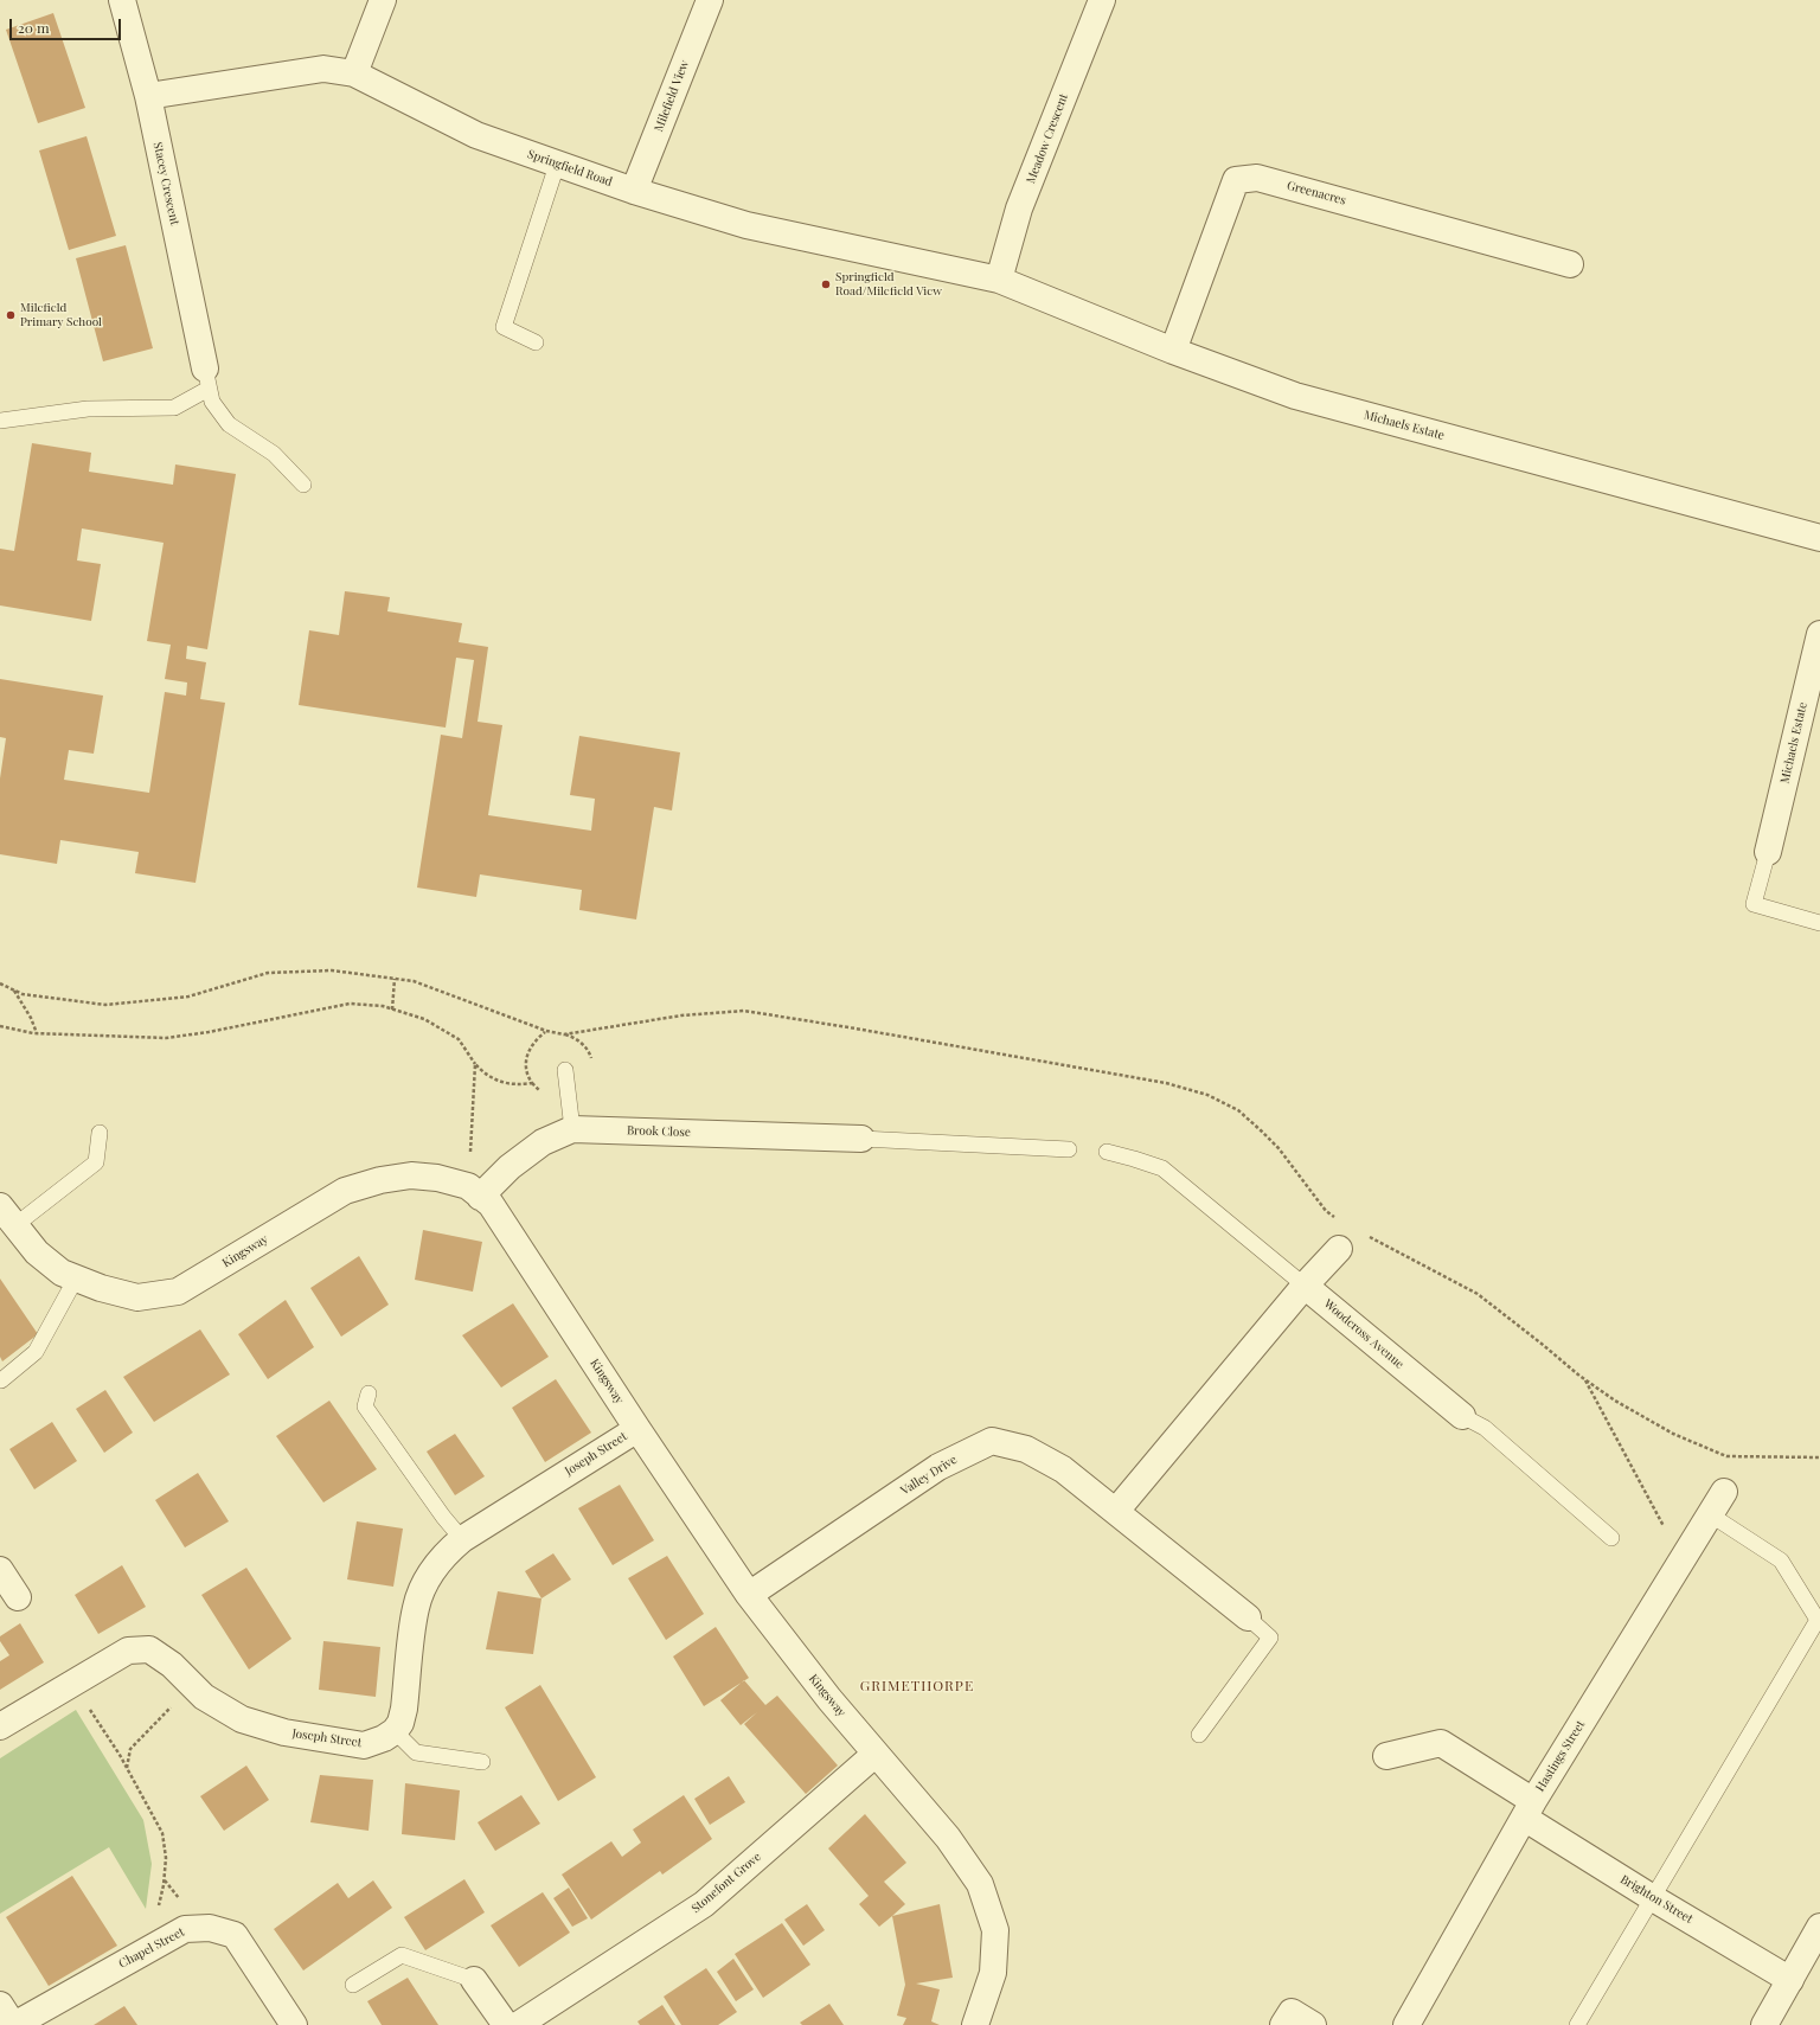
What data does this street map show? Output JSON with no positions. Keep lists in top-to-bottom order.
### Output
{
  "streets": {
    "street": [
      "Milefield View",
      "Meadow Crescent",
      "Springfield Road",
      "Stacey Crescent",
      "Greenacres",
      "Michaels Estate",
      "Brook Close",
      "Kingsway",
      "Woodcross Avenue",
      "Joseph Street",
      "Valley Drive",
      "Hastings Street",
      "Stonefont Grove",
      "Brighton Street",
      "Chapel Street"
    ]
  },
  "crossings": [
    ["Milefield View", "Springfield Road"],
    ["Meadow Crescent", "Springfield Road"],
    ["Meadow Crescent", "Michaels Estate"],
    ["Springfield Road", "Stacey Crescent"],
    ["Springfield Road", "Michaels Estate"],
    ["Greenacres", "Michaels Estate"],
    ["Brook Close", "Kingsway"],
    ["Kingsway", "Joseph Street"],
    ["Kingsway", "Valley Drive"],
    ["Kingsway", "Stonefont Grove"],
    ["Hastings Street", "Brighton Street"]
  ],
  "districts": ["GRIMETHORPE"],
  "places": ["Springfield Road/Milefield View", "Milefield Primary School"],
  "scale_bar": "20 m"
}
